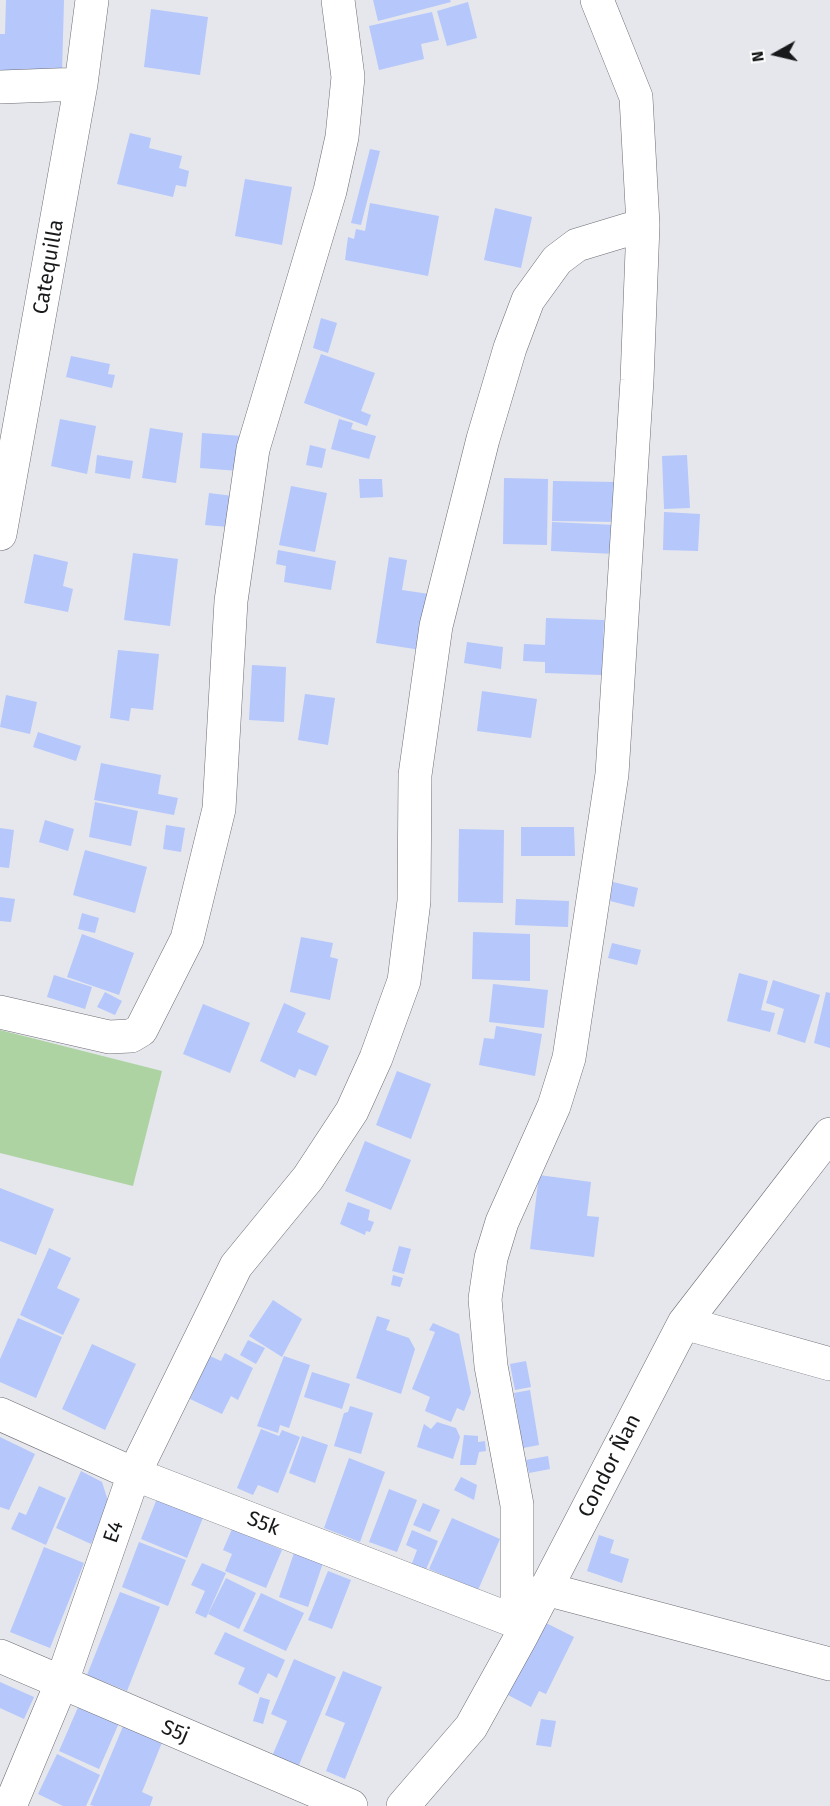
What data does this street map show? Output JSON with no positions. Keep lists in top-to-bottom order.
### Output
{
  "streets": {
    "street": [
      "Catequilla",
      "Condor Ñan",
      "S5k",
      "E4",
      "S5j"
    ]
  },
  "crossings": [
    ["Condor Ñan", "S5k"],
    ["S5k", "E4"],
    ["E4", "S5j"]
  ],
  "north": "left"
}
